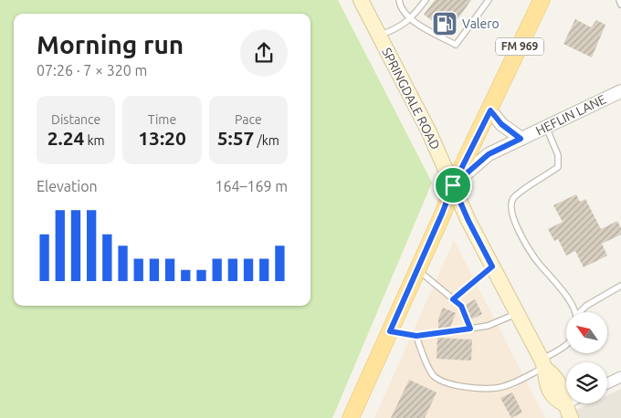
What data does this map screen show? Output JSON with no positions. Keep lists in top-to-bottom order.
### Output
{
  "streets": {
    "main road": ["FM 969", "SPRINGDALE ROAD"],
    "street": ["HEFLIN LANE"]
  },
  "crossings": [
    ["FM 969", "SPRINGDALE ROAD"],
    ["FM 969", "HEFLIN LANE"],
    ["SPRINGDALE ROAD", "HEFLIN LANE"]
  ],
  "places": {
    "fuel station": ["Valero"]
  },
  "north": "top left",
  "page": {
    "heading": ["Morning run", "07:26 · 7 × 320 m"],
    "stats": [
      ["Distance", "2.24 km"],
      ["Time", "13:20"],
      ["Pace", "5:57 /km"]
    ],
    "chart": ["Elevation", "164–169 m"]
  }
}
